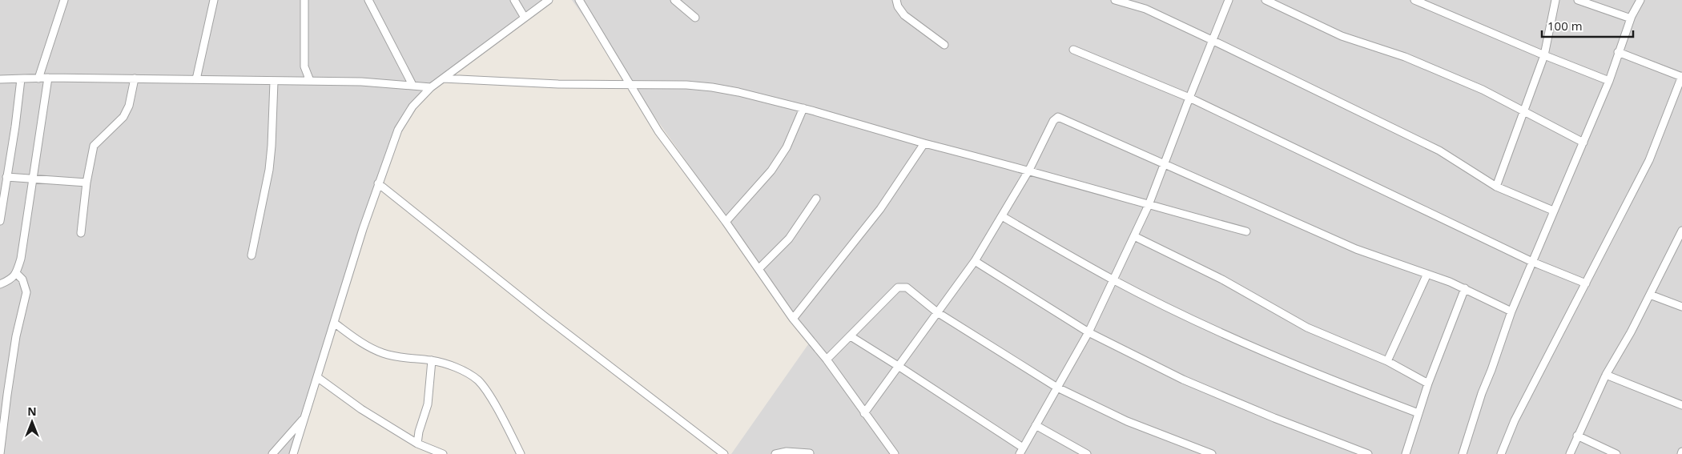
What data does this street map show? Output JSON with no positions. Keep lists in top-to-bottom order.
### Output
{
  "scale_bar": "100 m",
  "north": "top"
}
